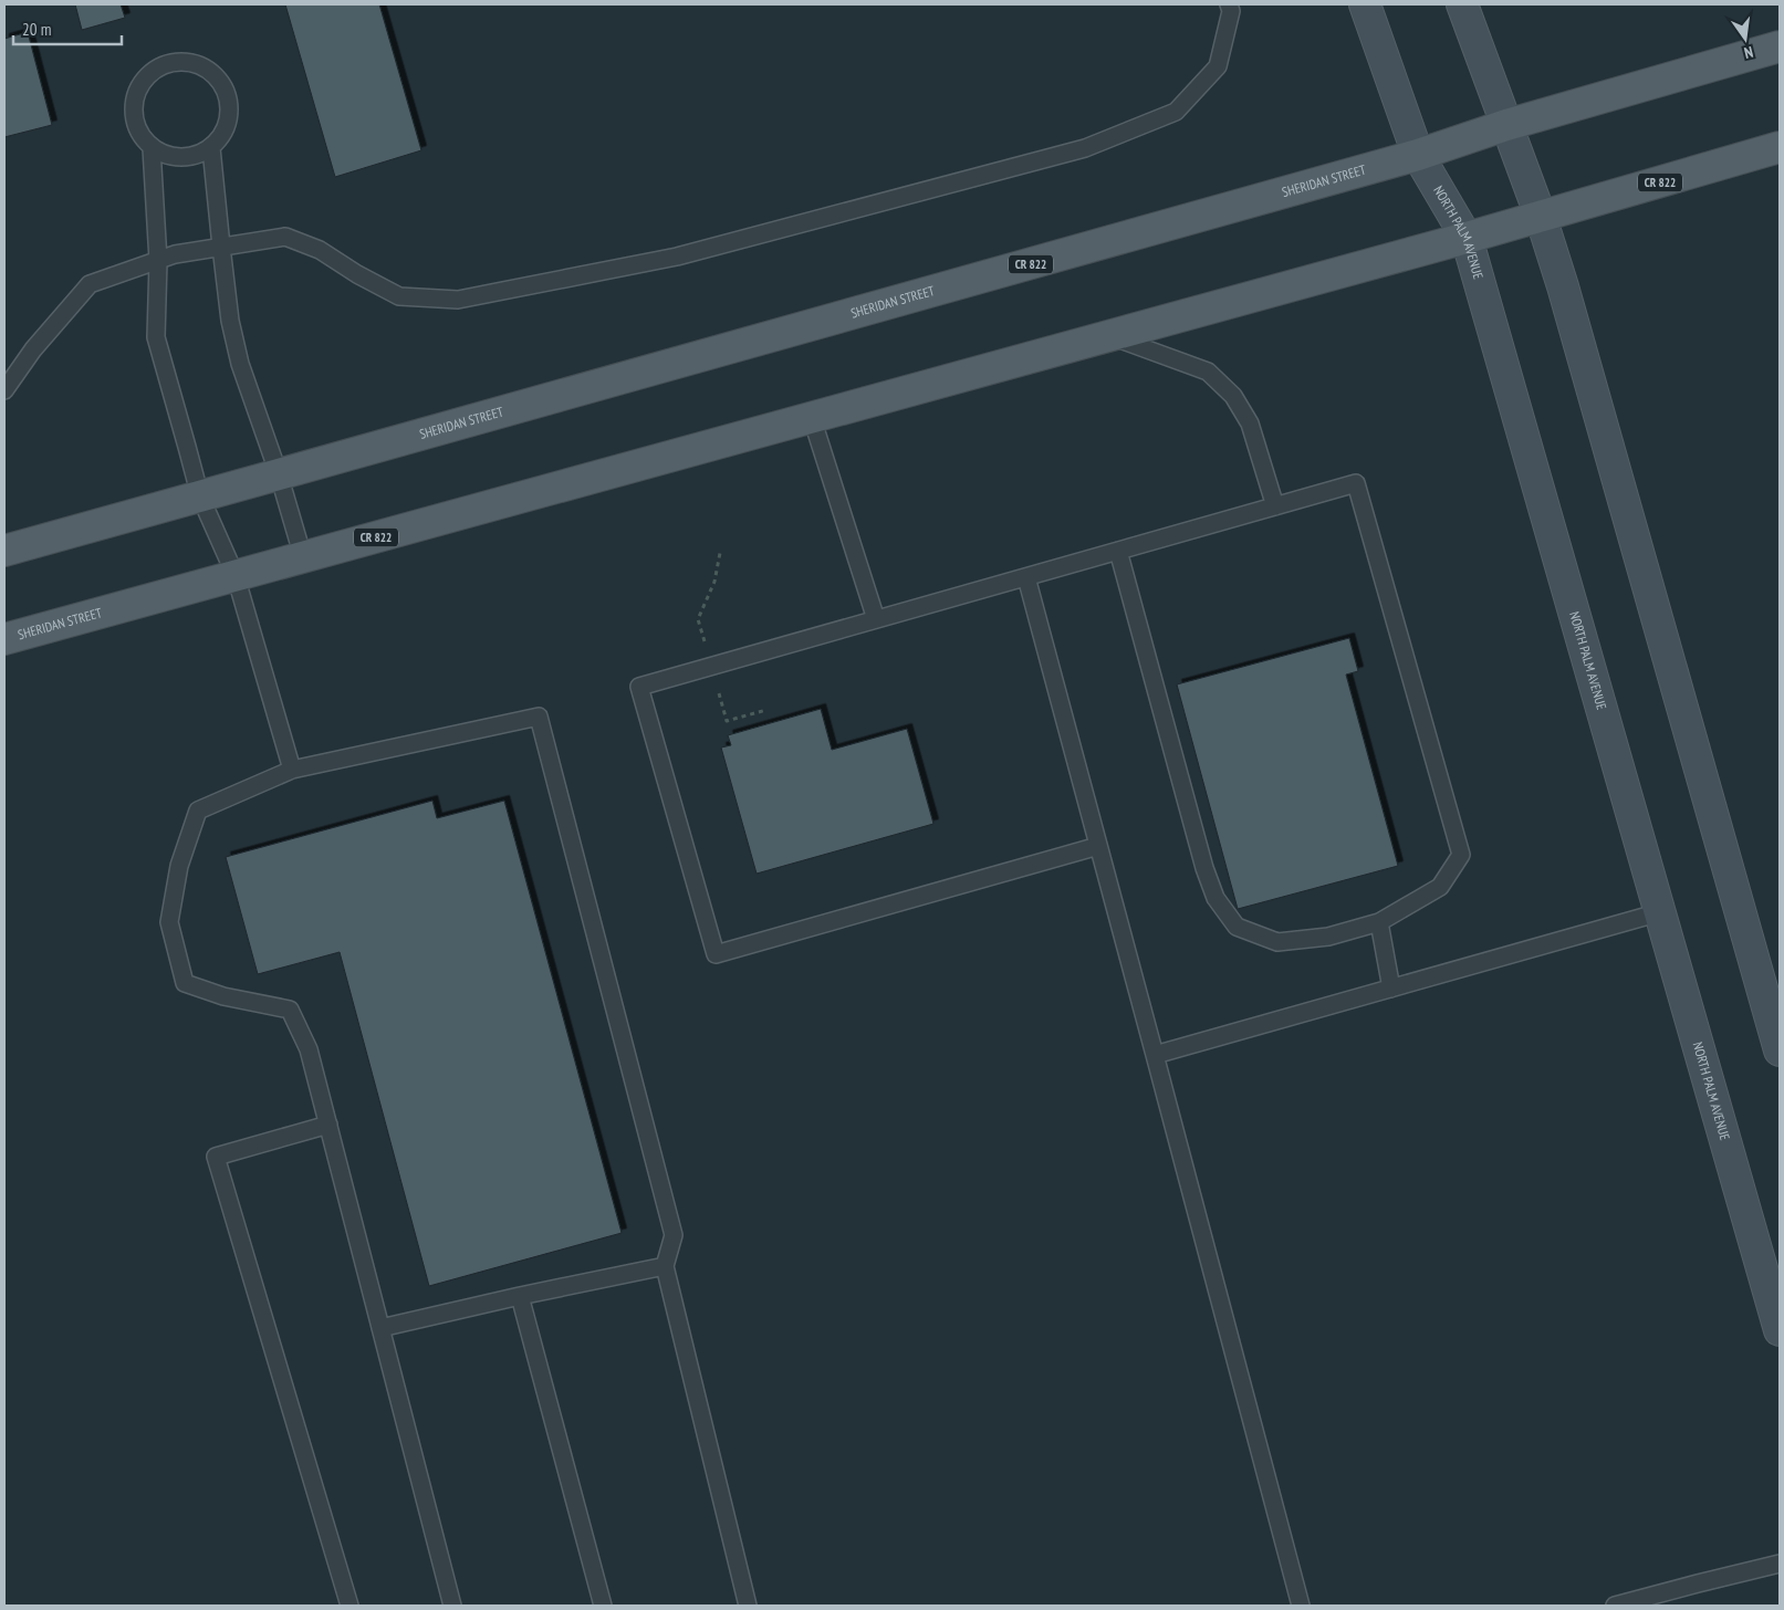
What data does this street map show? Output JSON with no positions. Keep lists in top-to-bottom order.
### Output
{
  "streets": {
    "main road": ["SHERIDAN STREET", "CR 822", "NORTH PALM AVENUE"]
  },
  "crossings": [
    ["SHERIDAN STREET", "NORTH PALM AVENUE"]
  ],
  "scale_bar": "20 m",
  "north": "bottom"
}
